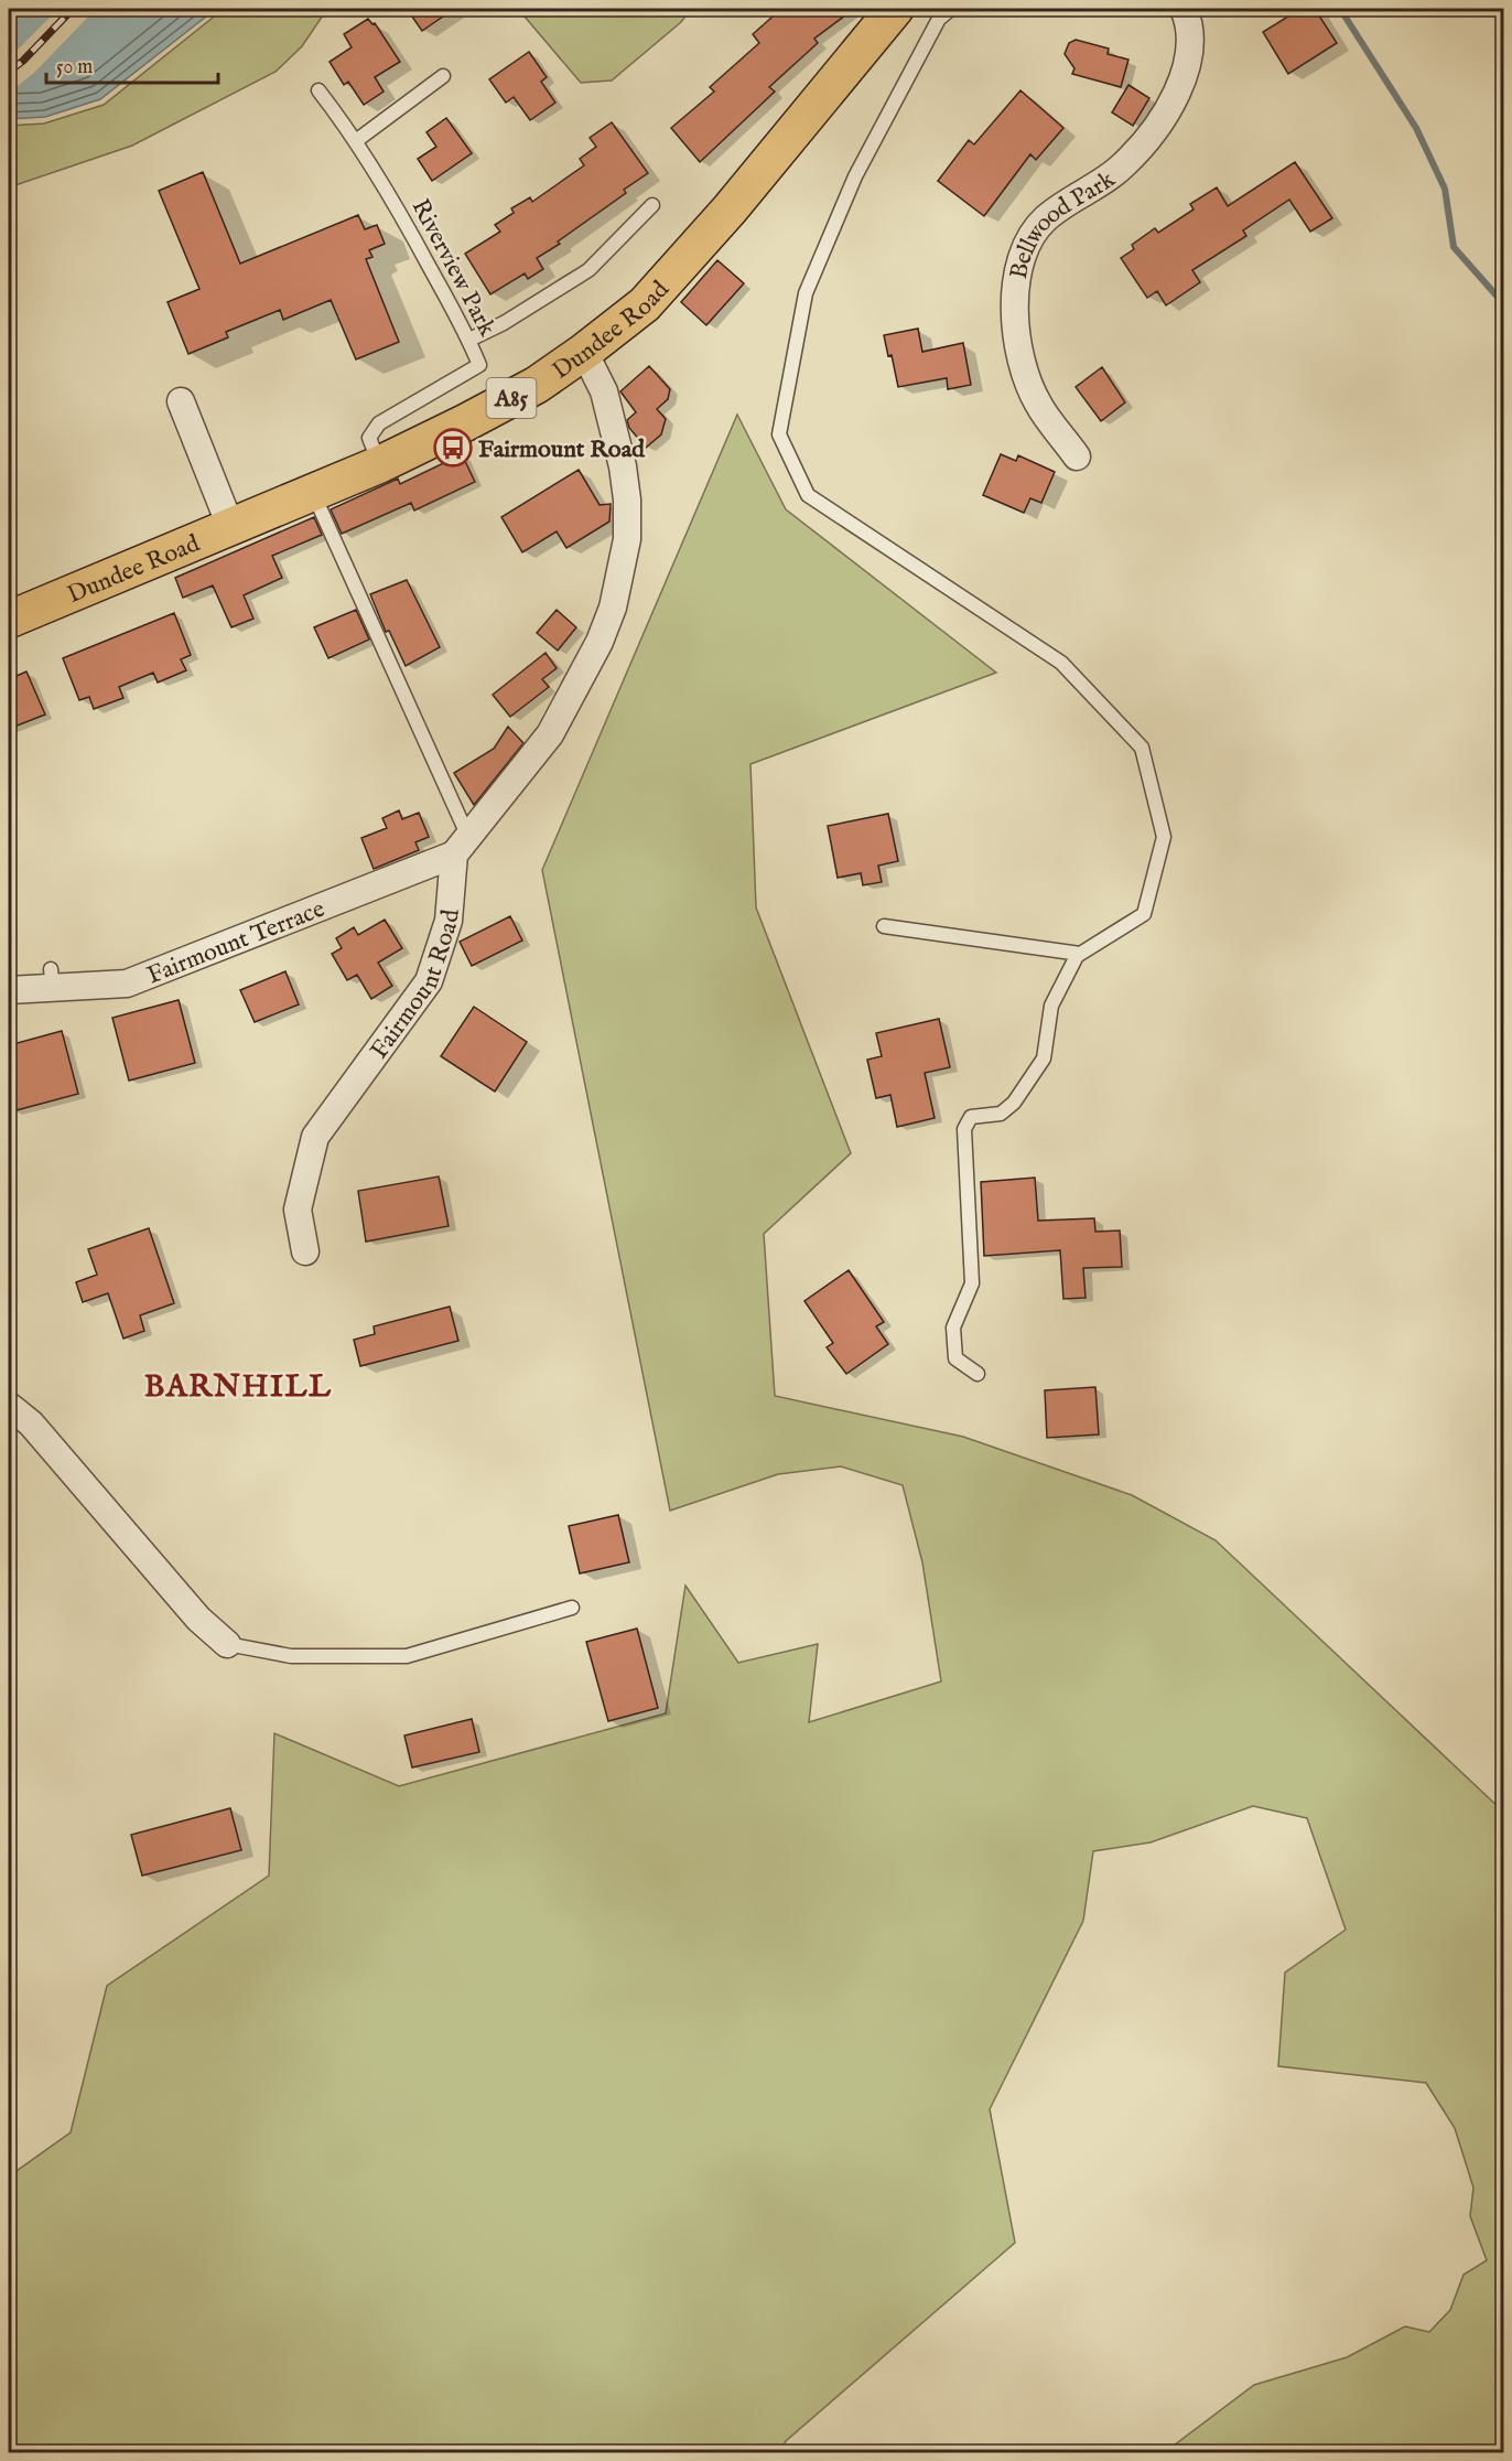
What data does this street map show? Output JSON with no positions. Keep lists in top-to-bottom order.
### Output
{
  "streets": {
    "main road": ["Dundee Road", "A85"],
    "street": ["Bellwood Park", "Fairmount Terrace", "Fairmount Road"],
    "lane": ["Riverview Park"]
  },
  "crossings": [
    ["Riverview Park", "Dundee Road"],
    ["Fairmount Terrace", "Fairmount Road"]
  ],
  "districts": ["BARNHILL"],
  "places": {
    "bus stop": ["Fairmount Road"]
  },
  "scale_bar": "50 m"
}
